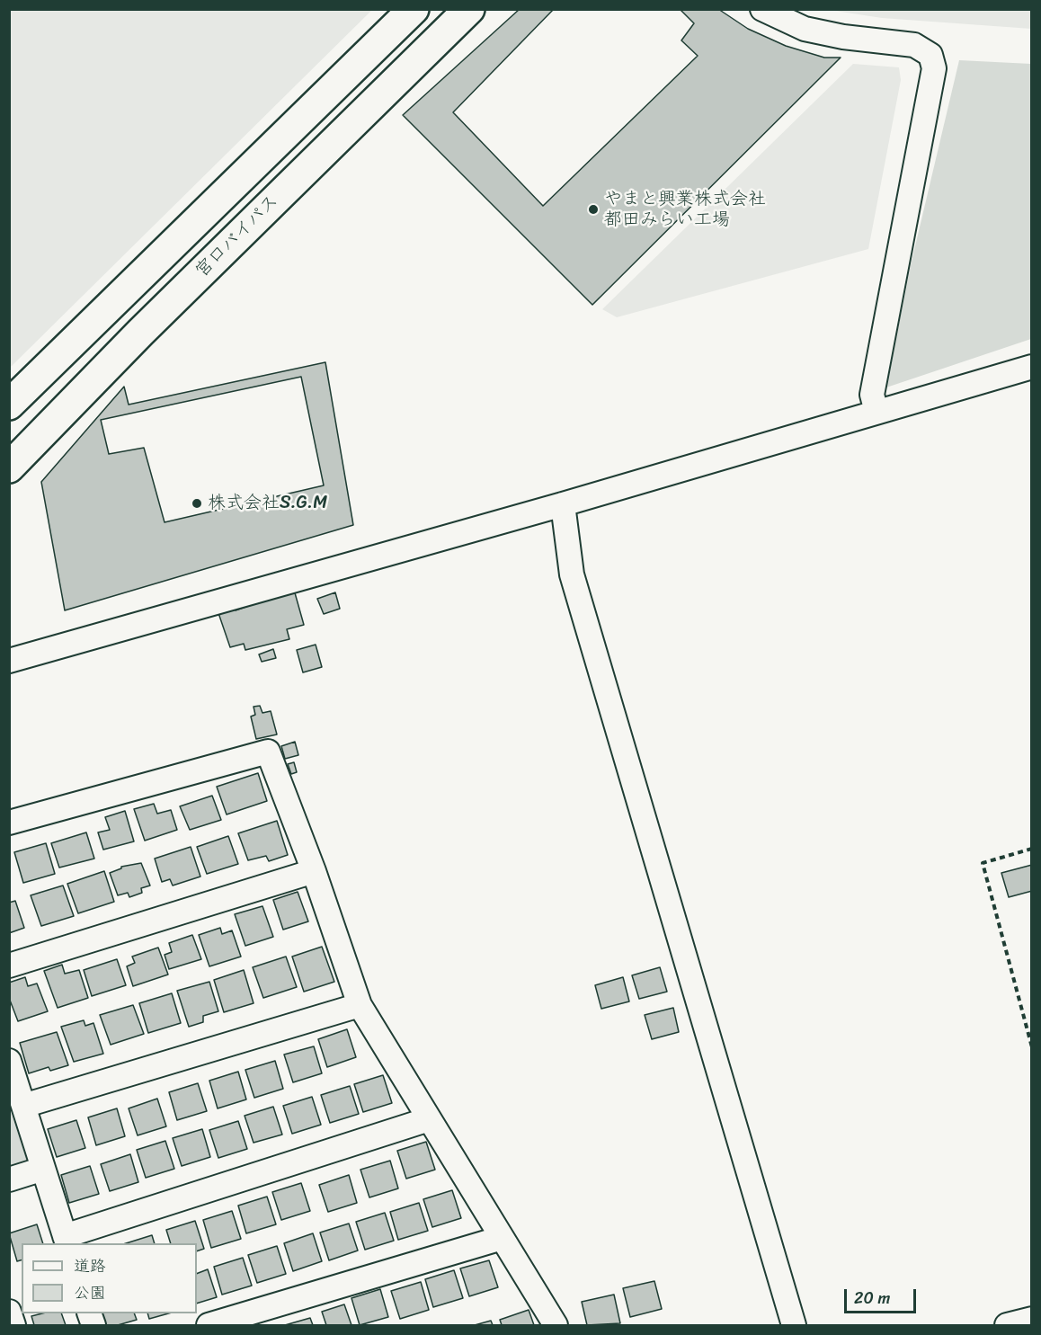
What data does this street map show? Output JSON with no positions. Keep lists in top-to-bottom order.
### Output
{
  "streets": {
    "highway": ["宮口バイパス"]
  },
  "places": ["やまと興業株式会社 都田みらい工場", "株式会社S.G.M"],
  "legend": ["道路", "公園"],
  "scale_bar": "20 m"
}
